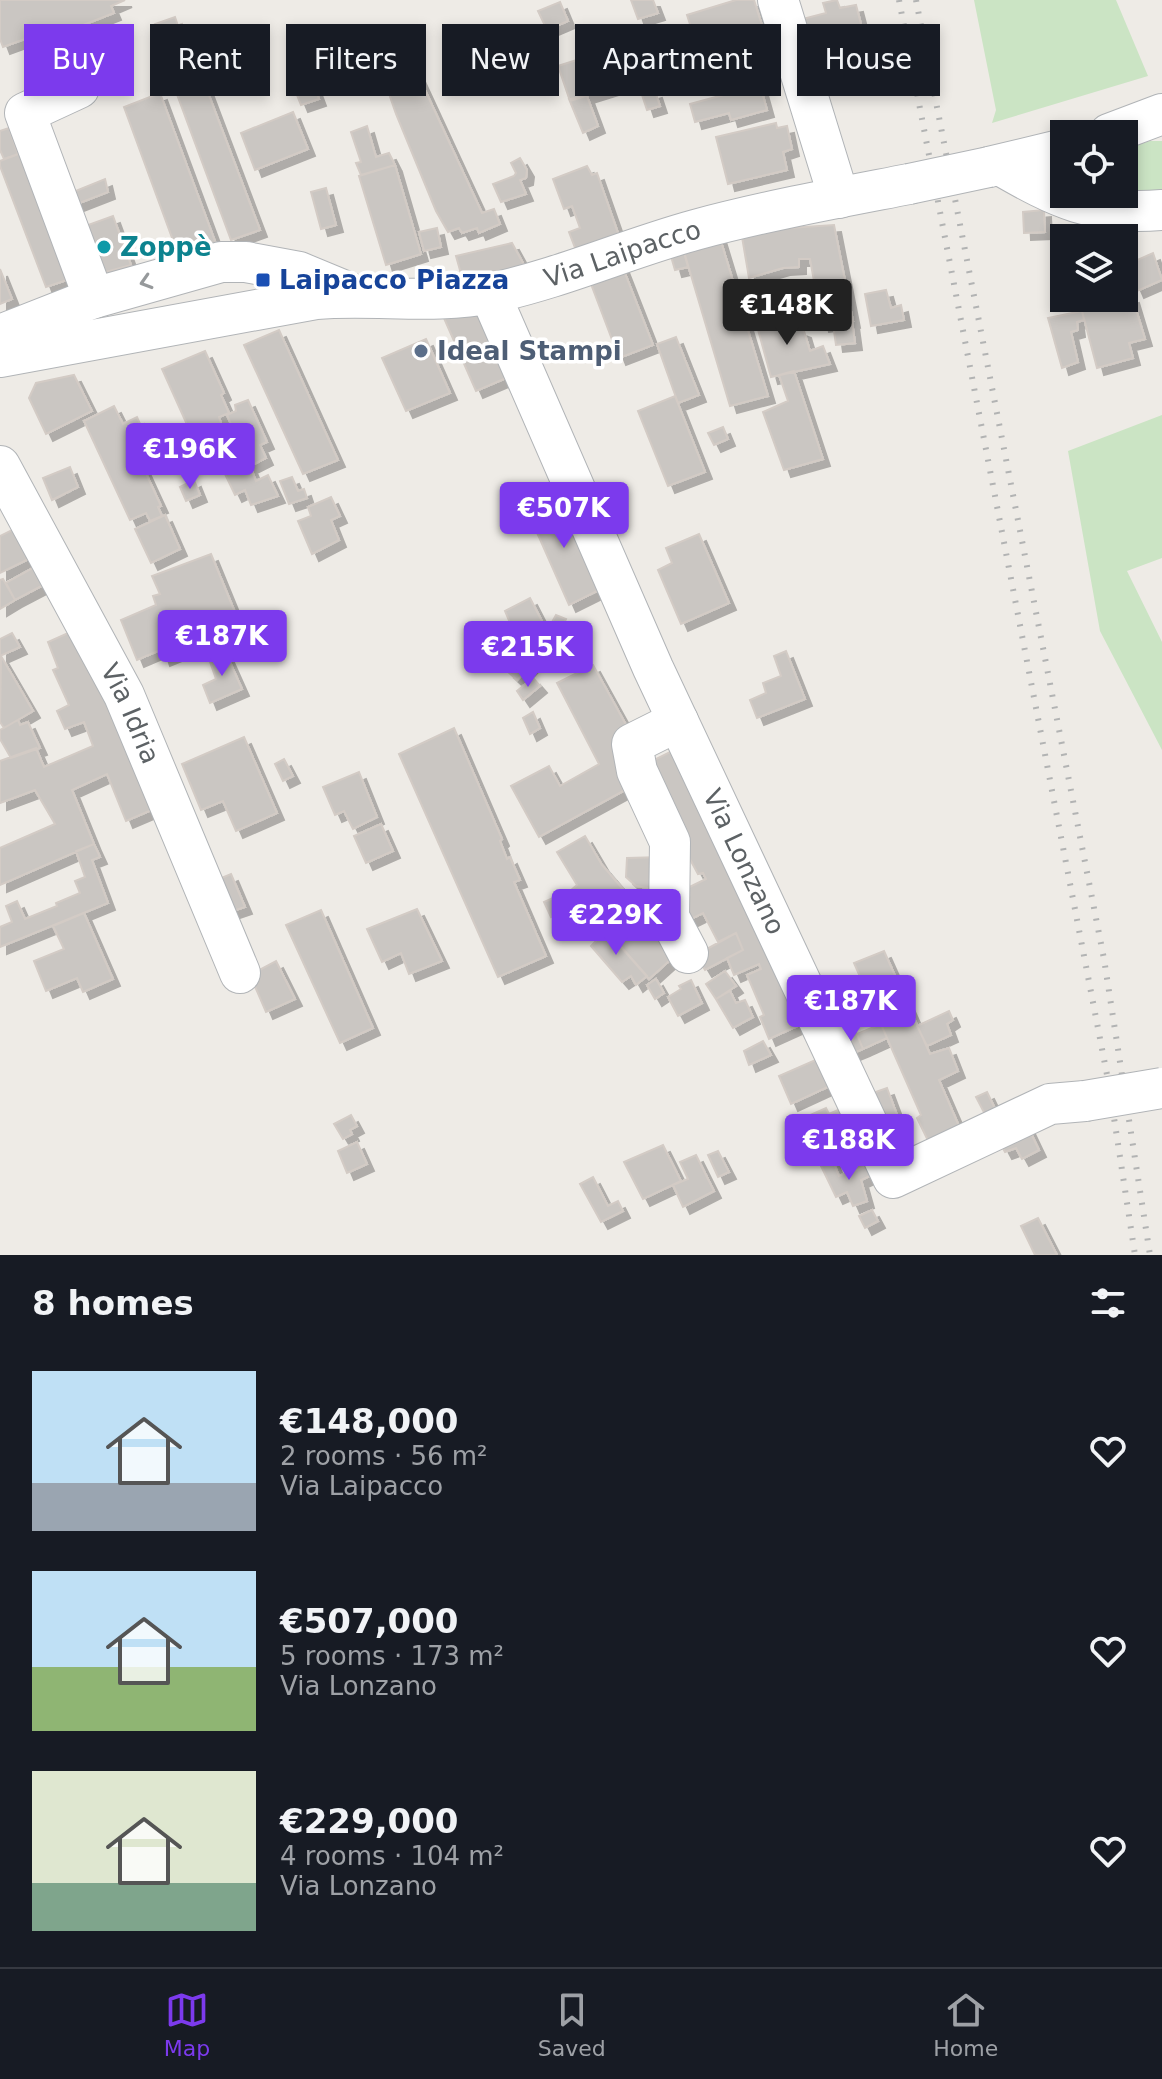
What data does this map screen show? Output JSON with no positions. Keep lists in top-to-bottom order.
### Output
{
  "streets": {
    "street": ["Via Laipacco", "Via Idria", "Via Lonzano"]
  },
  "crossings": [
    ["Via Laipacco", "Via Lonzano"]
  ],
  "places": {
    "other": ["Zoppè", "Ideal Stampi"],
    "transit": ["Laipacco Piazza"]
  },
  "page": {
    "chip": [
      "Buy",
      "Rent",
      "Filters",
      "New",
      "Apartment",
      "House"
    ],
    "price": [
      "€148K",
      "€196K",
      "€507K",
      "€187K",
      "€215K",
      "€229K",
      "€187K",
      "€188K"
    ],
    "heading": "8 homes",
    "list": [
      {
        "name": "€148,000",
        "note": "2 rooms · 56 m² · Via Laipacco"
      },
      {
        "name": "€507,000",
        "note": "5 rooms · 173 m² · Via Lonzano"
      },
      {
        "name": "€229,000",
        "note": "4 rooms · 104 m² · Via Lonzano"
      }
    ],
    "tabs": ["Map", "Saved", "Home"]
  }
}
